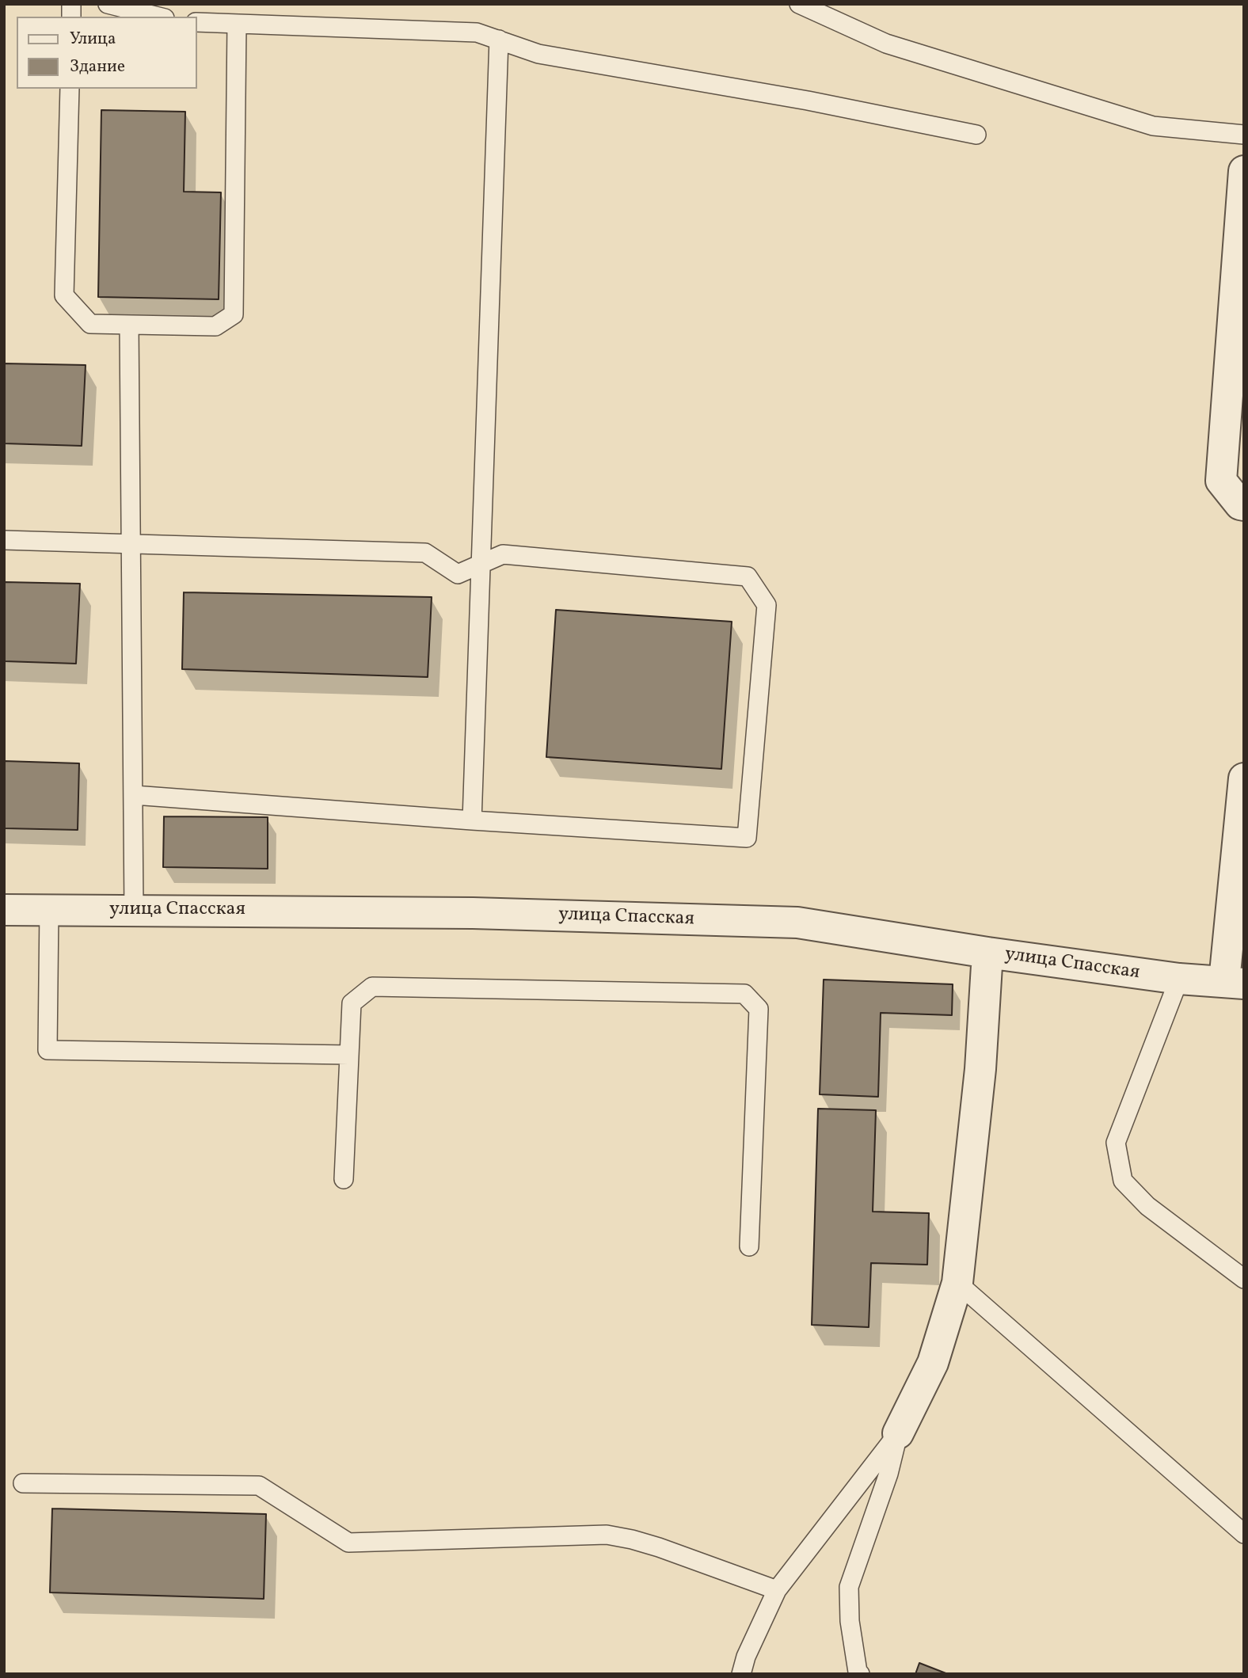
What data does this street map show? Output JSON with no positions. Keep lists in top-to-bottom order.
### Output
{
  "streets": {
    "street": ["улица Спасская"]
  },
  "legend": ["Улица", "Здание"]
}
